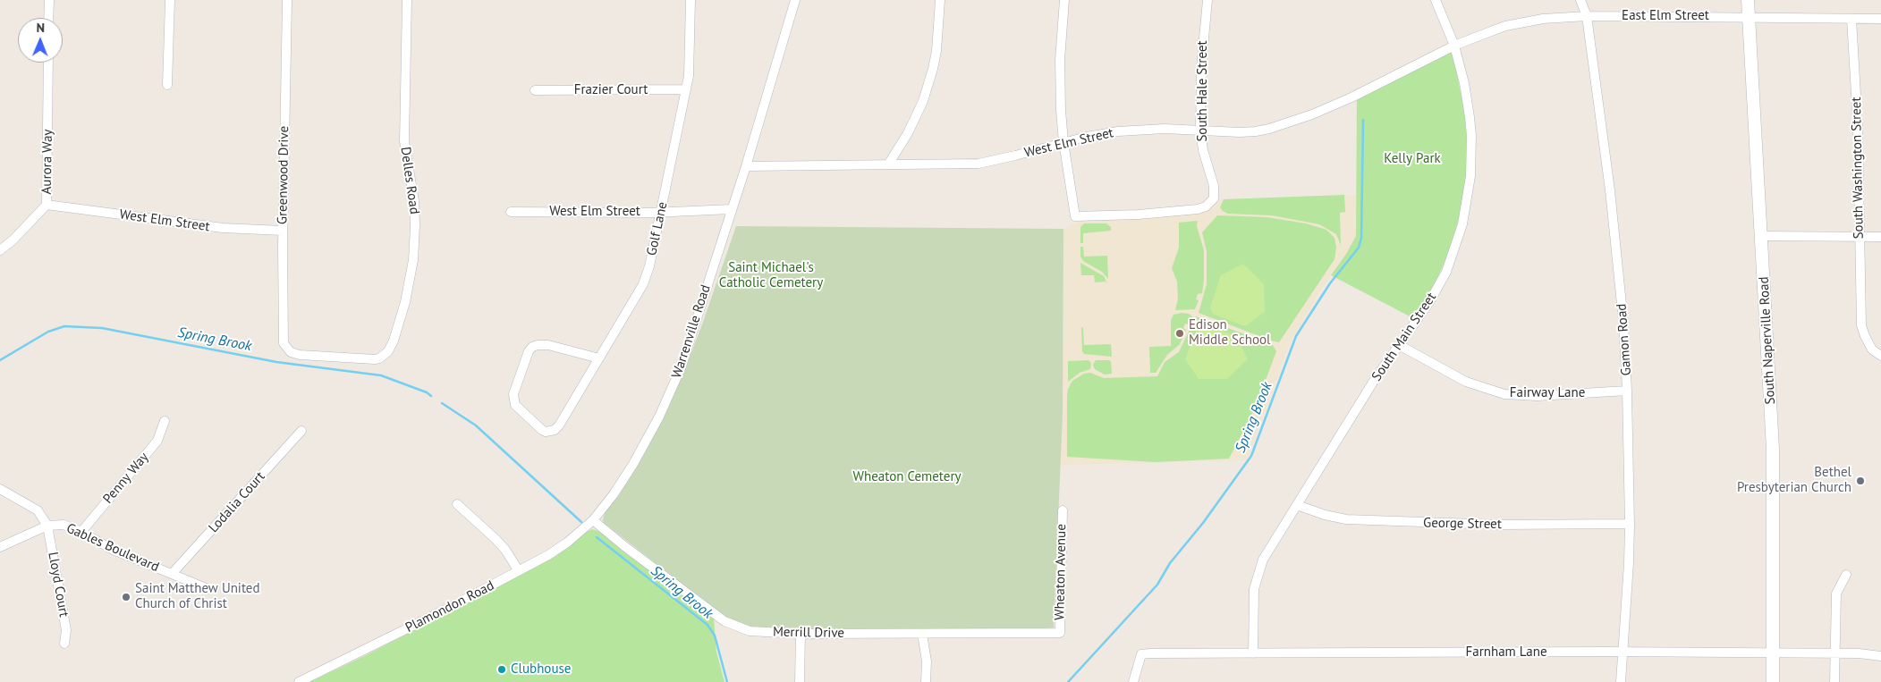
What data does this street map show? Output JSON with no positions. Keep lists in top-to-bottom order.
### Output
{
  "streets": {
    "main road": ["South Naperville Road"],
    "street": [
      "East Elm Street",
      "Frazier Court",
      "South Hale Street",
      "West Elm Street",
      "Aurora Way",
      "South Washington Street",
      "Greenwood Drive",
      "Delles Road",
      "Golf Lane",
      "Warrenville Road",
      "South Main Street",
      "Gamon Road",
      "Fairway Lane",
      "Penny Way",
      "Lodalia Court",
      "George Street",
      "Gables Boulevard",
      "Wheaton Avenue",
      "Lloyd Court",
      "Plamondon Road",
      "Merrill Drive",
      "Farnham Lane"
    ]
  },
  "crossings": [
    ["East Elm Street", "West Elm Street"],
    ["East Elm Street", "South Washington Street"],
    ["East Elm Street", "South Main Street"],
    ["East Elm Street", "Gamon Road"],
    ["East Elm Street", "South Naperville Road"],
    ["Frazier Court", "Golf Lane"],
    ["South Hale Street", "West Elm Street"],
    ["West Elm Street", "Aurora Way"],
    ["West Elm Street", "Greenwood Drive"],
    ["West Elm Street", "Golf Lane"],
    ["West Elm Street", "Warrenville Road"],
    ["West Elm Street", "South Main Street"],
    ["Greenwood Drive", "Delles Road"],
    ["Warrenville Road", "Plamondon Road"],
    ["Warrenville Road", "Merrill Drive"],
    ["South Main Street", "Fairway Lane"],
    ["South Main Street", "George Street"],
    ["South Main Street", "Farnham Lane"],
    ["Gamon Road", "Fairway Lane"],
    ["Gamon Road", "George Street"],
    ["Gamon Road", "Farnham Lane"],
    ["South Naperville Road", "Farnham Lane"],
    ["Penny Way", "Gables Boulevard"],
    ["Lodalia Court", "Gables Boulevard"],
    ["Gables Boulevard", "Lloyd Court"],
    ["Wheaton Avenue", "Merrill Drive"],
    ["Plamondon Road", "Merrill Drive"]
  ],
  "water": ["Spring Brook"],
  "parks": ["Kelly Park", "Saint Michael's Catholic Cemetery", "Wheaton Cemetery"],
  "places": [
    "Edison Middle School",
    "Bethel Presbyterian Church",
    "Saint Matthew United Church of Christ",
    "Clubhouse"
  ],
  "north": "top"
}
